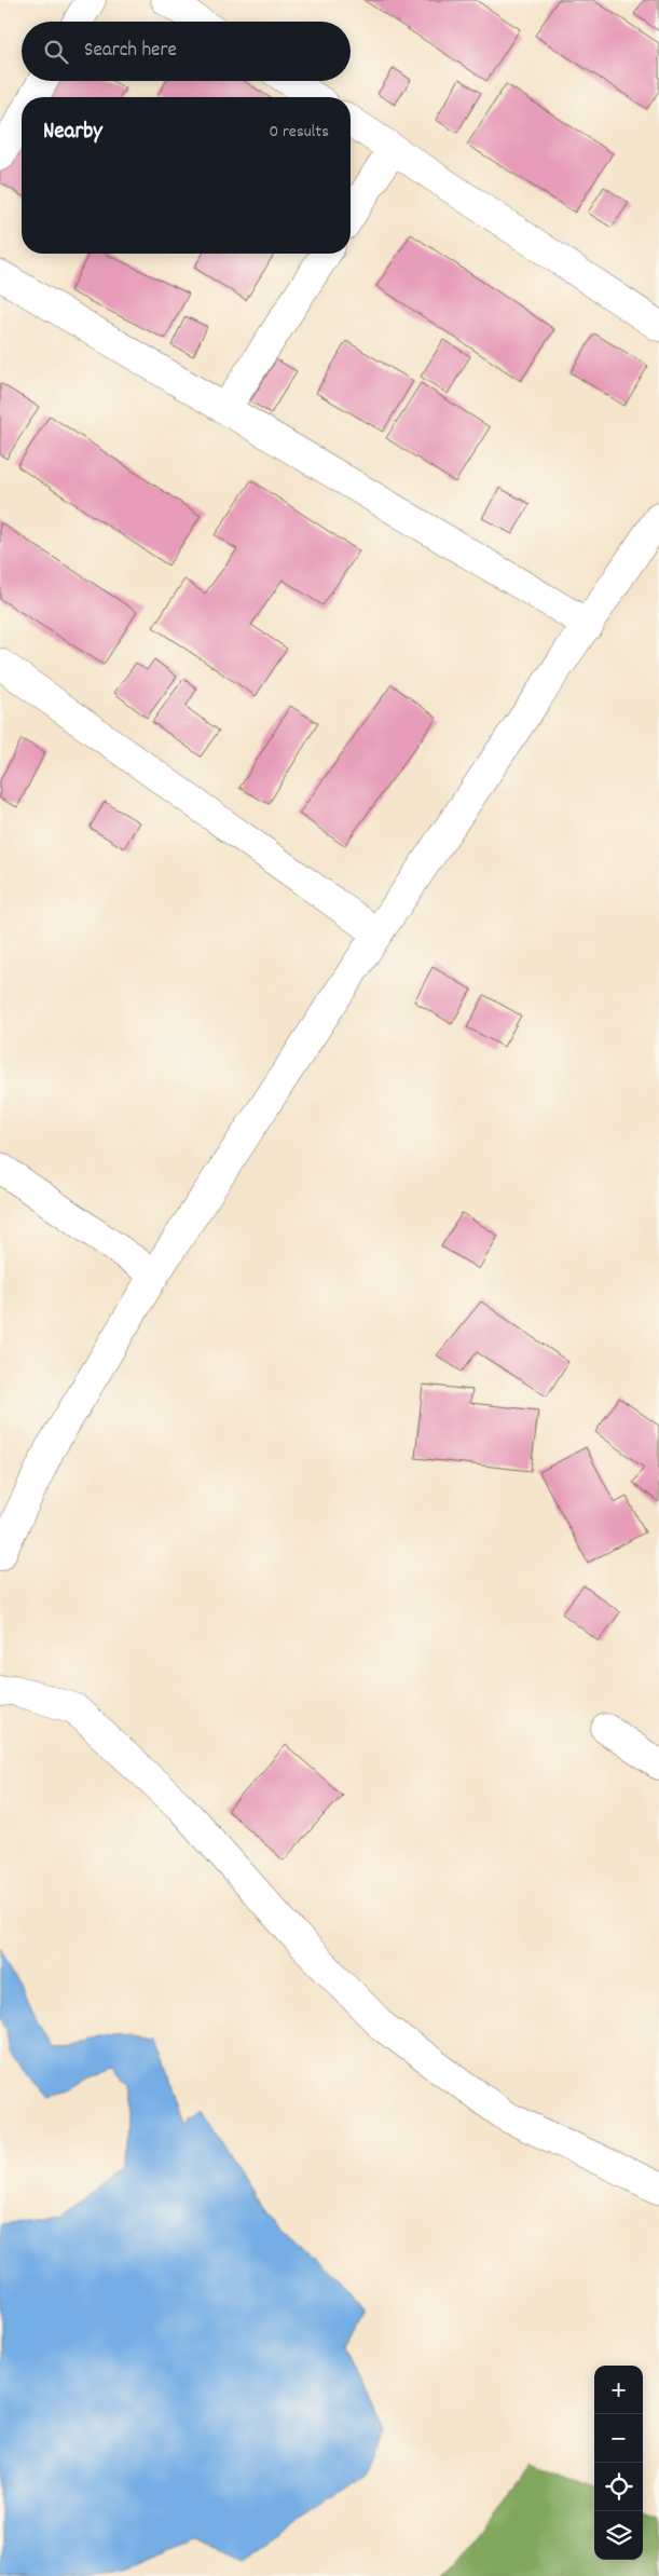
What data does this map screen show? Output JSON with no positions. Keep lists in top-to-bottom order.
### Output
{
  "page": {
    "search": "Search here",
    "heading": ["Nearby", "0 results"],
    "map_buttons": ["+", "−"]
  }
}
